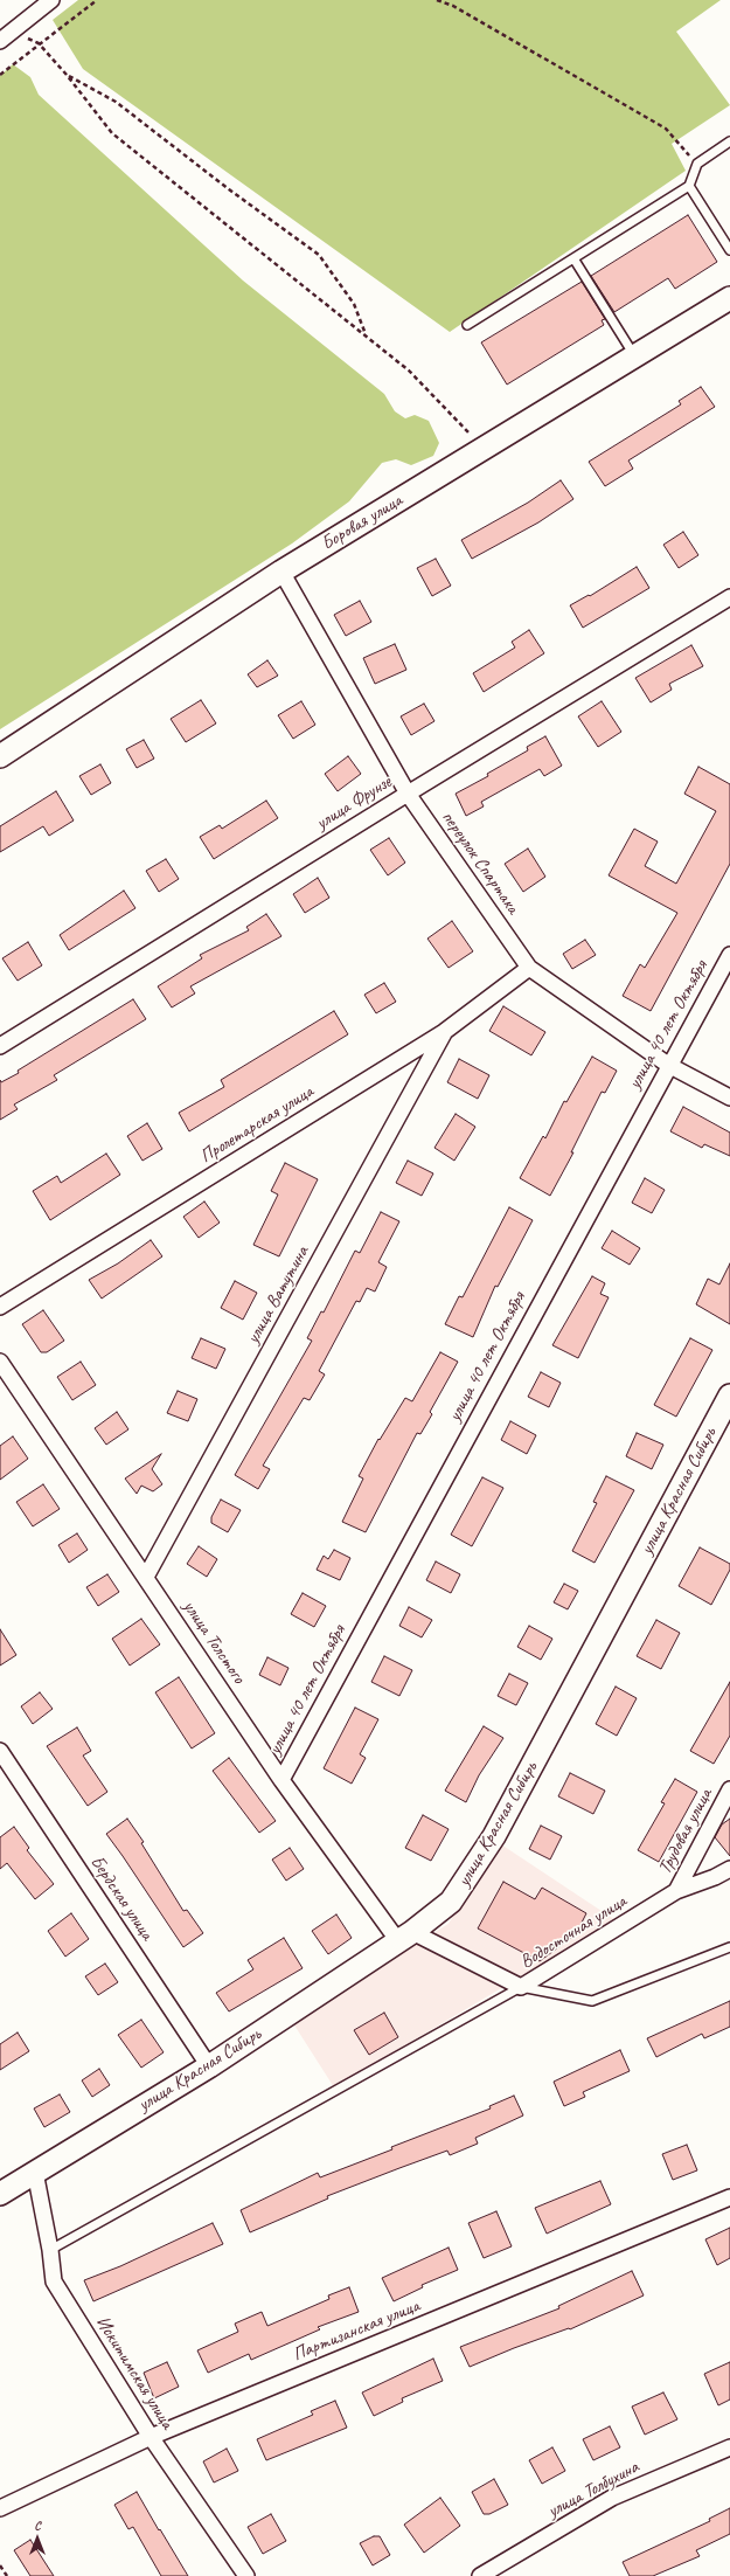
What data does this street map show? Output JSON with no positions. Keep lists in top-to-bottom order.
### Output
{
  "streets": {
    "main road": ["Боровая улица", "улица Красная Сибирь"],
    "street": [
      "улица Фрунзе",
      "переулок Спартака",
      "улица 40 лет Октября",
      "Пролетарская улица",
      "улица Ватутина",
      "улица Толстого",
      "Трудовая улица",
      "Бердская улица",
      "Водосточная улица",
      "Партизанская улица",
      "Искитимская улица",
      "улица Толбухина"
    ]
  },
  "crossings": [
    ["Боровая улица", "переулок Спартака"],
    ["улица Фрунзе", "переулок Спартака"],
    ["переулок Спартака", "улица 40 лет Октября"],
    ["переулок Спартака", "Пролетарская улица"],
    ["улица 40 лет Октября", "улица Толстого"],
    ["Пролетарская улица", "улица Ватутина"],
    ["улица Ватутина", "улица Толстого"],
    ["улица Красная Сибирь", "улица Толстого"],
    ["улица Красная Сибирь", "Бердская улица"],
    ["улица Красная Сибирь", "Водосточная улица"],
    ["улица Красная Сибирь", "Искитимская улица"],
    ["улица Толстого", "Водосточная улица"],
    ["Трудовая улица", "Водосточная улица"],
    ["Партизанская улица", "Искитимская улица"]
  ],
  "north": "top"
}
